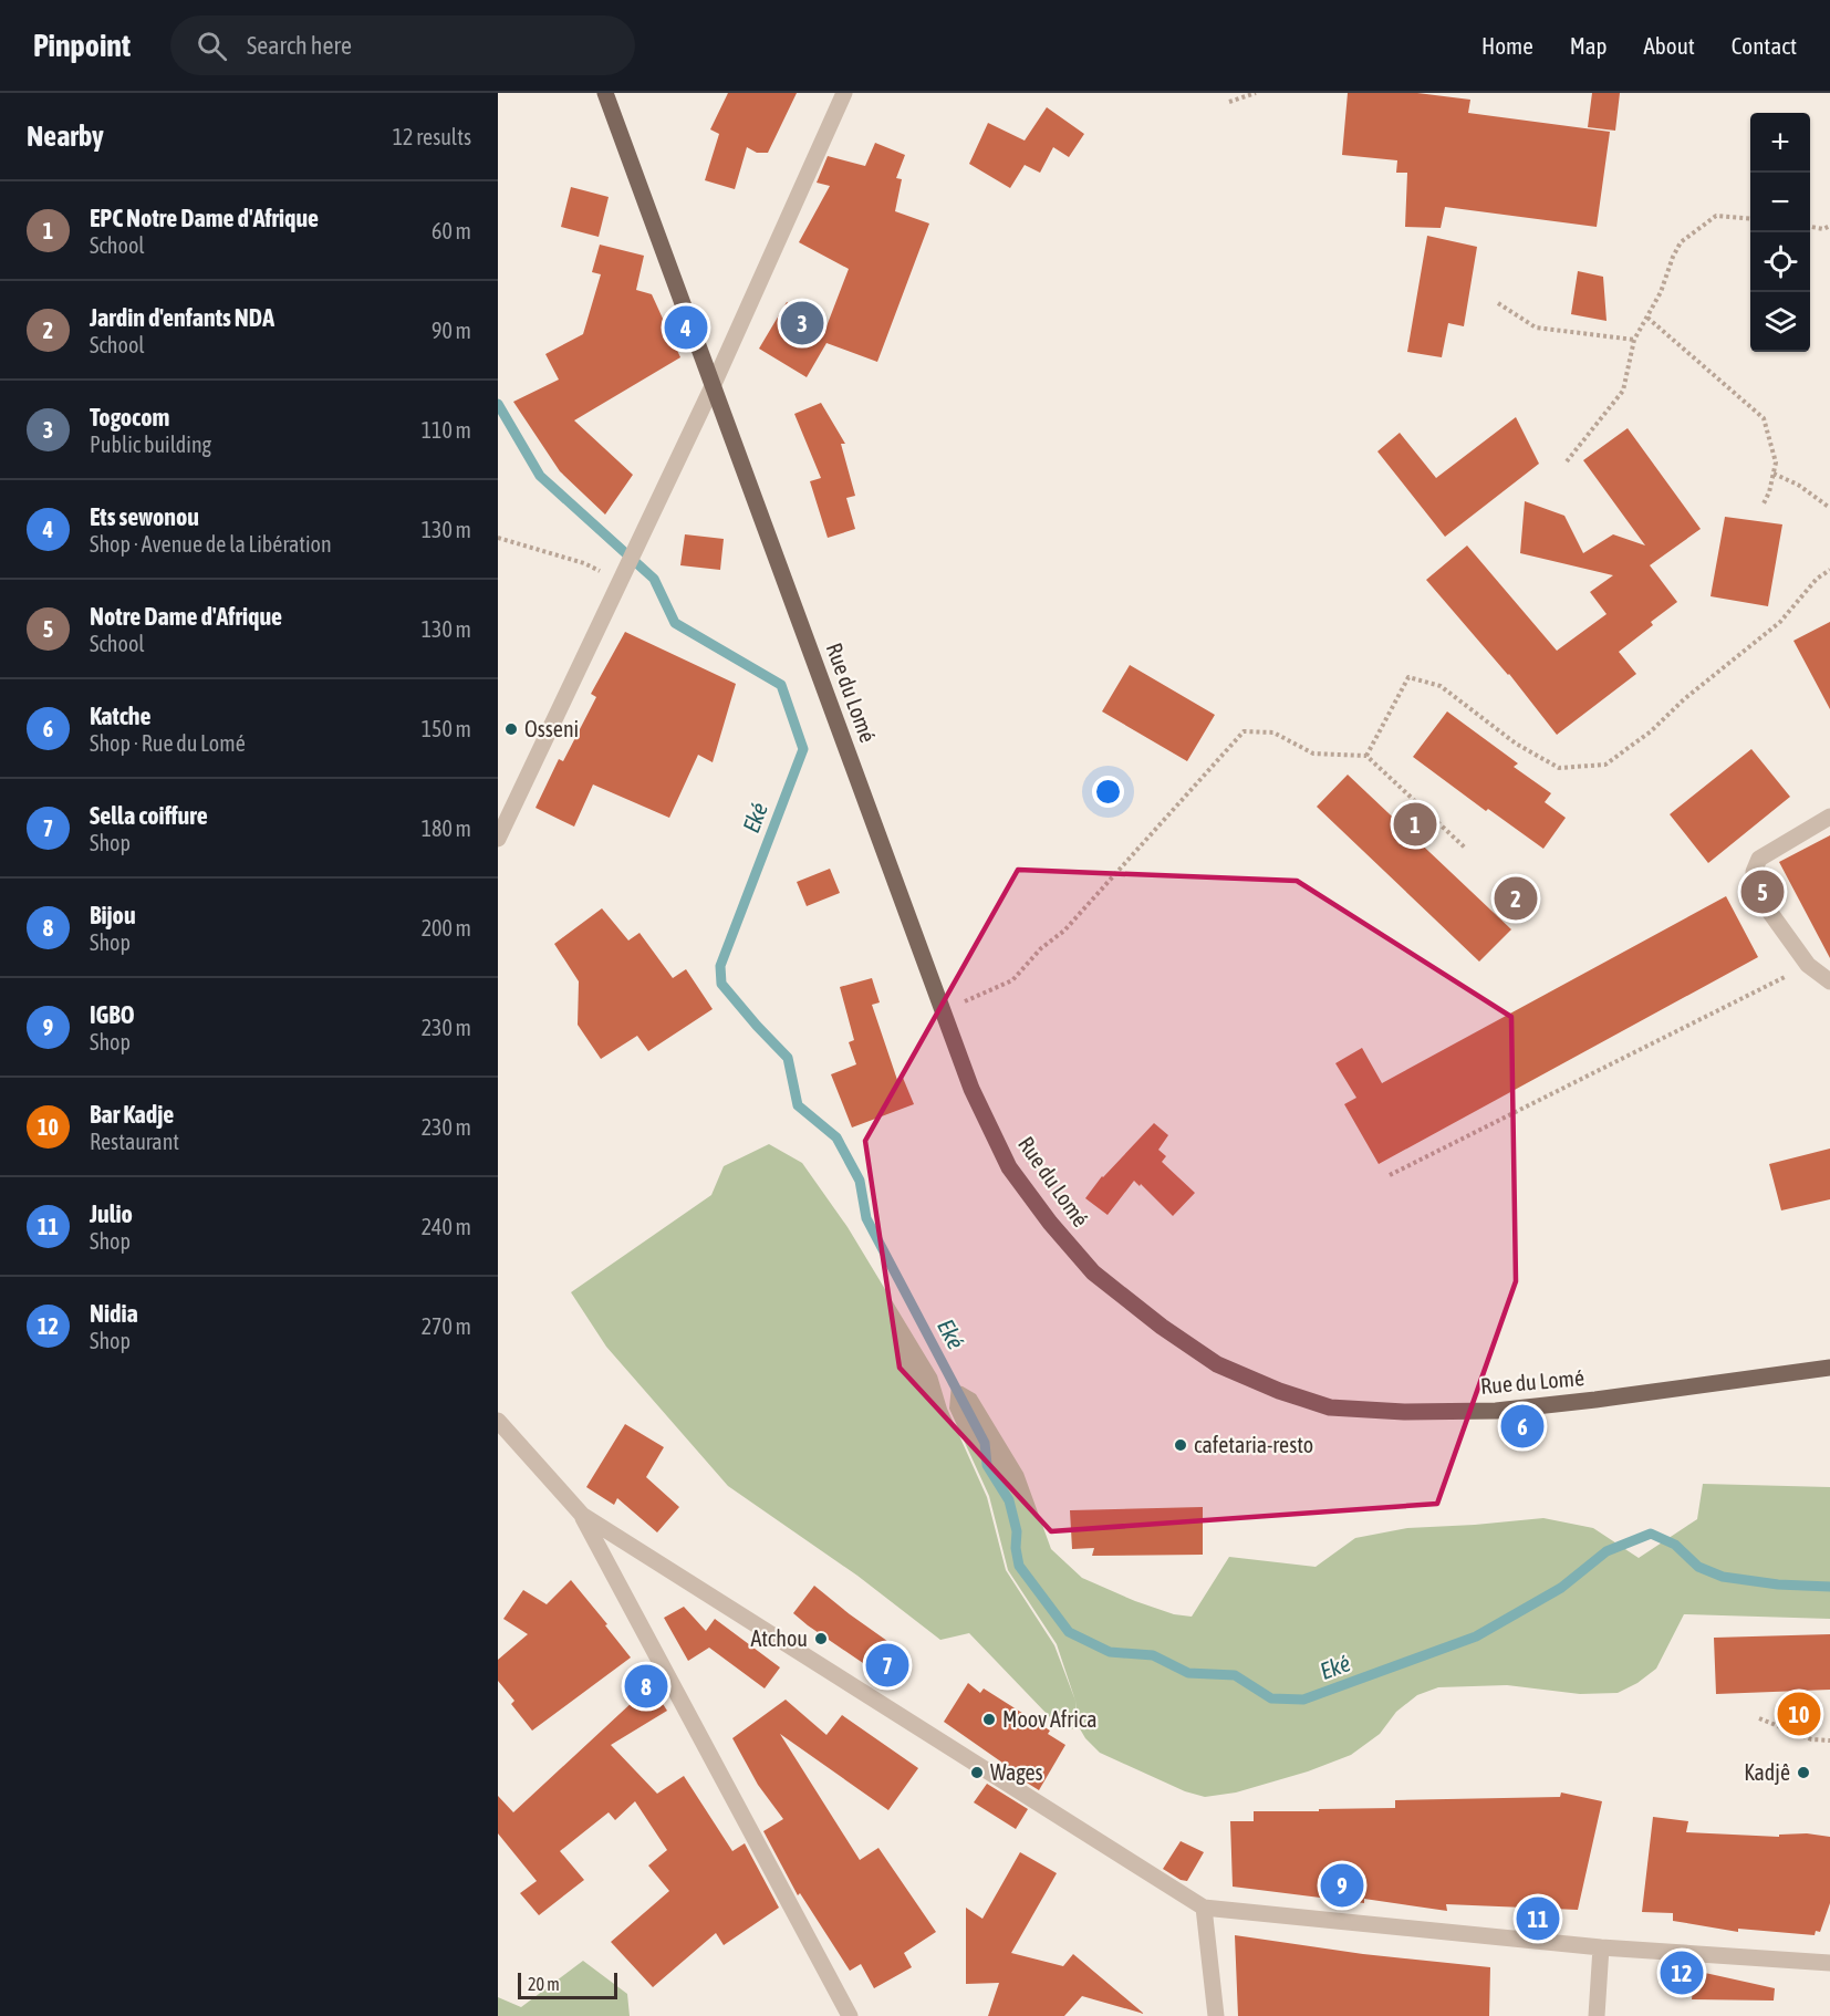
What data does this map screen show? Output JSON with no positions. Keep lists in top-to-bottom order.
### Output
{
  "streets": {
    "main road": ["Rue du Lomé"]
  },
  "water": ["Eké"],
  "places": [
    "Osseni",
    "cafetaria-resto",
    "Atchou",
    "Moov Africa",
    "Wages",
    "Kadjê"
  ],
  "scale_bar": "20 m",
  "page": {
    "header": "Pinpoint",
    "search": "Search here",
    "nav": [
      "Home",
      "Map",
      "About",
      "Contact"
    ],
    "heading": ["Nearby", "12 results"],
    "map_buttons": ["+", "−"],
    "list": [
      {
        "mark": "1",
        "name": "EPC Notre Dame d'Afrique",
        "note": "School",
        "value": "60 m"
      },
      {
        "mark": "2",
        "name": "Jardin d'enfants NDA",
        "note": "School",
        "value": "90 m"
      },
      {
        "mark": "3",
        "name": "Togocom",
        "note": "Public building",
        "value": "110 m"
      },
      {
        "mark": "4",
        "name": "Ets sewonou",
        "note": "Shop · Avenue de la Libération",
        "value": "130 m"
      },
      {
        "mark": "5",
        "name": "Notre Dame d'Afrique",
        "note": "School",
        "value": "130 m"
      },
      {
        "mark": "6",
        "name": "Katche",
        "note": "Shop · Rue du Lomé",
        "value": "150 m"
      },
      {
        "mark": "7",
        "name": "Sella coiffure",
        "note": "Shop",
        "value": "180 m"
      },
      {
        "mark": "8",
        "name": "Bijou",
        "note": "Shop",
        "value": "200 m"
      },
      {
        "mark": "9",
        "name": "IGBO",
        "note": "Shop",
        "value": "230 m"
      },
      {
        "mark": "10",
        "name": "Bar Kadje",
        "note": "Restaurant",
        "value": "230 m"
      },
      {
        "mark": "11",
        "name": "Julio",
        "note": "Shop",
        "value": "240 m"
      },
      {
        "mark": "12",
        "name": "Nidia",
        "note": "Shop",
        "value": "270 m"
      }
    ],
    "pins": [
      "3",
      "4",
      "1",
      "5",
      "2",
      "6",
      "7",
      "8",
      "10",
      "9",
      "11",
      "12"
    ],
    "scale": "20 m"
  }
}
